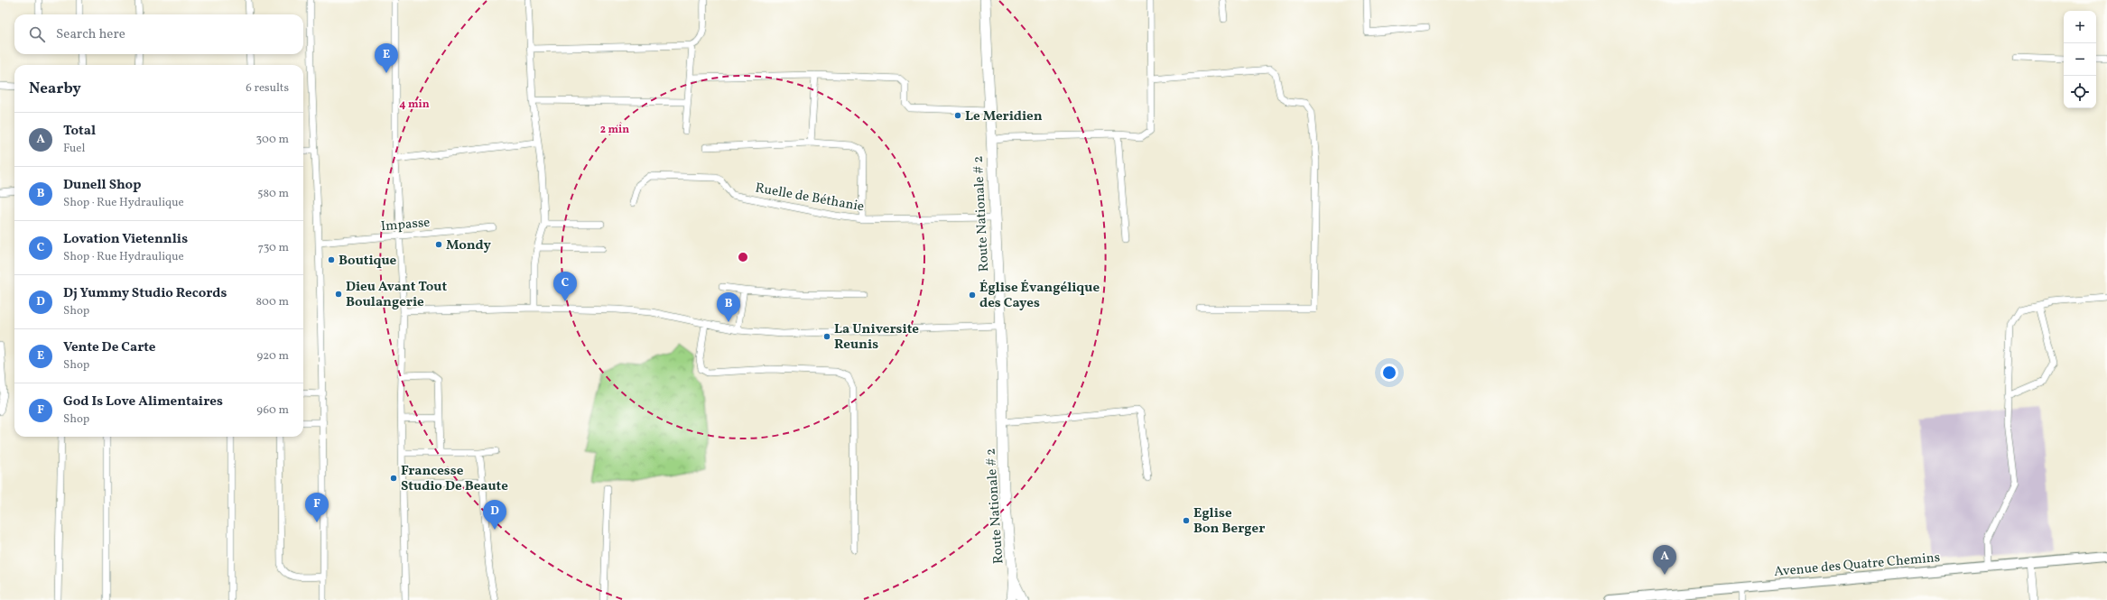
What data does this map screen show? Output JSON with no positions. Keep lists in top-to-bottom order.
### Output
{
  "streets": {
    "main road": ["Route Nationale # 2", "Avenue des Quatre Chemins"],
    "street": ["Ruelle de Béthanie", "Impasse"]
  },
  "crossings": [
    ["Ruelle de Béthanie", "Route Nationale # 2"]
  ],
  "places": [
    "Le Meridien",
    "Mondy",
    "Boutique",
    "Dieu Avant Tout Boulangerie",
    "Église Évangélique des Cayes",
    "La Universite Reunis",
    "Francesse Studio De Beaute",
    "Eglise Bon Berger"
  ],
  "page": {
    "map_buttons": ["+", "−"],
    "search": "Search here",
    "pins": [
      "E",
      "C",
      "B",
      "F",
      "D",
      "A"
    ],
    "heading": ["Nearby", "6 results"],
    "list": [
      {
        "mark": "A",
        "name": "Total",
        "note": "Fuel",
        "value": "300 m"
      },
      {
        "mark": "B",
        "name": "Dunell Shop",
        "note": "Shop · Rue Hydraulique",
        "value": "580 m"
      },
      {
        "mark": "C",
        "name": "Lovation Vietennlis",
        "note": "Shop · Rue Hydraulique",
        "value": "730 m"
      },
      {
        "mark": "D",
        "name": "Dj Yummy Studio Records",
        "note": "Shop",
        "value": "800 m"
      },
      {
        "mark": "E",
        "name": "Vente De Carte",
        "note": "Shop",
        "value": "920 m"
      },
      {
        "mark": "F",
        "name": "God Is Love Alimentaires",
        "note": "Shop",
        "value": "960 m"
      }
    ]
  },
  "rings": ["4 min", "2 min"]
}
